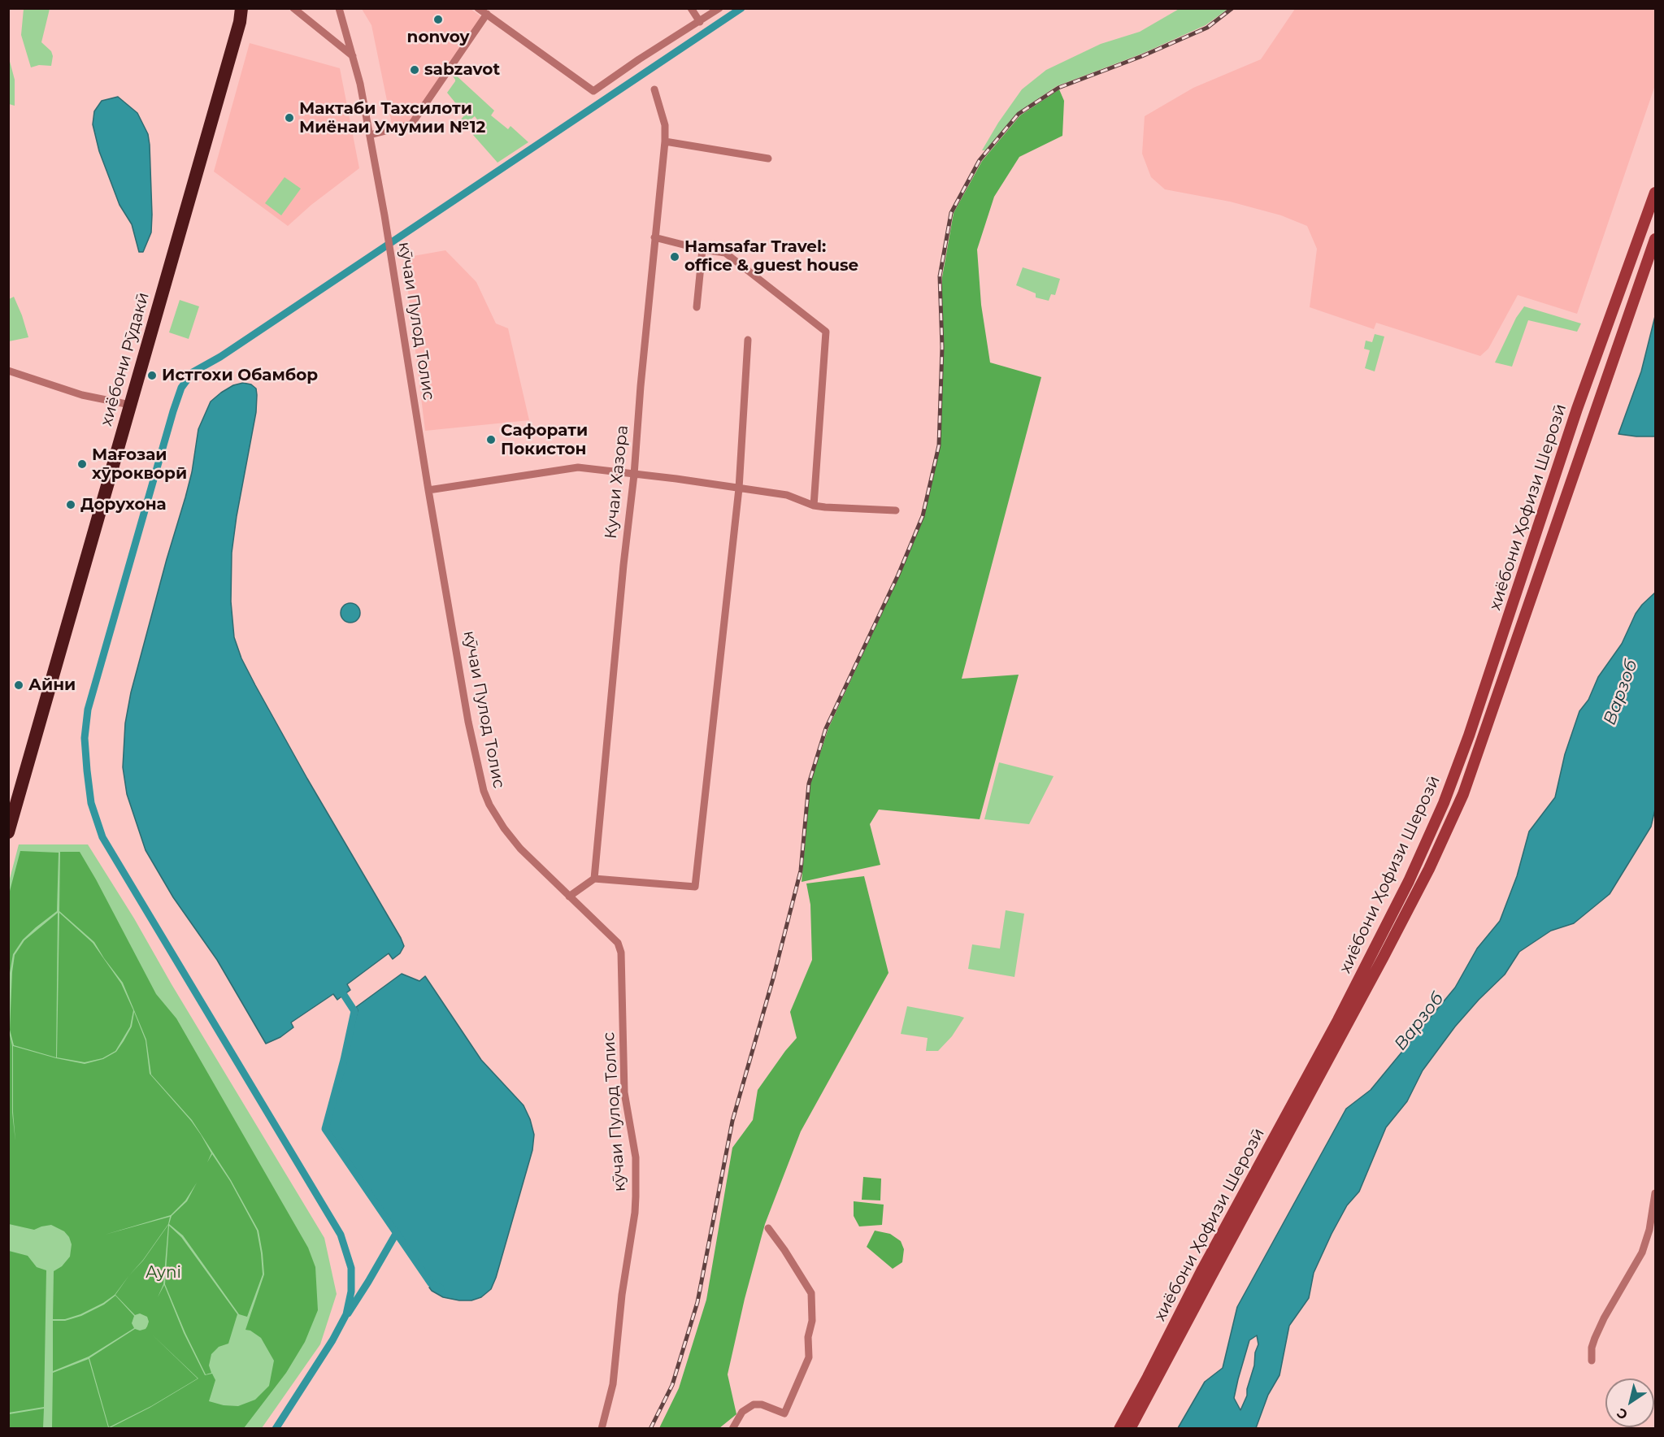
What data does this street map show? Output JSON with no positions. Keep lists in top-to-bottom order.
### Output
{
  "streets": {
    "highway": ["хиёбони Рӯдакӣ"],
    "main road": ["хиёбони Ҳофизи Шерозӣ"],
    "street": ["кӯчаи Пулод Толис", "Кучаи Хазора"]
  },
  "water": ["Варзоб"],
  "parks": ["Ayni"],
  "places": [
    "nonvoy",
    "sabzavot",
    "Мактаби Тахсилоти Миёнаи Умумии №12",
    "Hamsafar Travel: office & guest house",
    "Истгохи Обамбор",
    "Сафорати Покистон",
    "Мағозаи хӯрокворӣ",
    "Дорухона",
    "Айни"
  ],
  "north": "bottom left"
}
